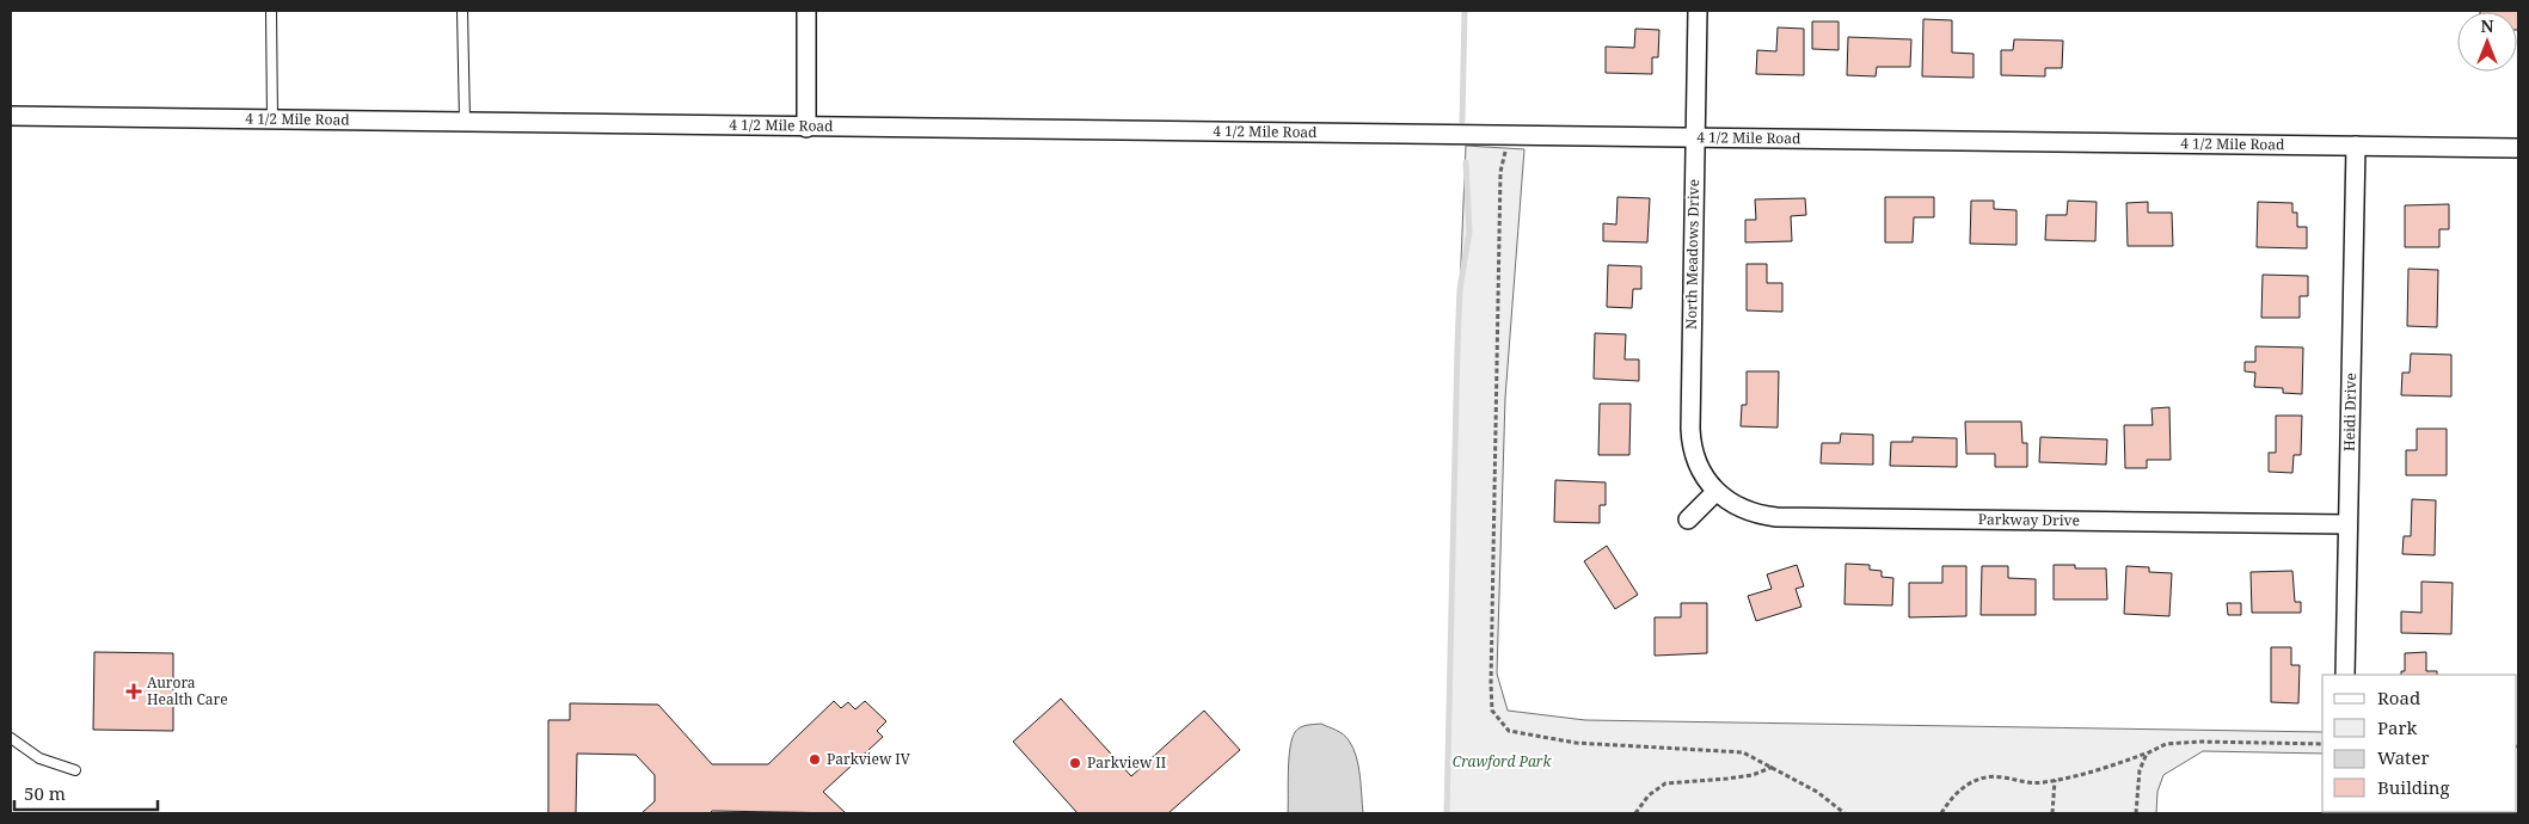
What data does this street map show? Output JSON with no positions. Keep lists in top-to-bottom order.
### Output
{
  "streets": {
    "street": [
      "4 1/2 Mile Road",
      "North Meadows Drive",
      "Heidi Drive",
      "Parkway Drive"
    ]
  },
  "crossings": [
    ["4 1/2 Mile Road", "North Meadows Drive"],
    ["4 1/2 Mile Road", "Heidi Drive"],
    ["North Meadows Drive", "Parkway Drive"],
    ["Heidi Drive", "Parkway Drive"]
  ],
  "parks": ["Crawford Park"],
  "places": {
    "health": ["Aurora Health Care"],
    "other": ["Parkview IV", "Parkview II"]
  },
  "legend": [
    "Road",
    "Park",
    "Water",
    "Building"
  ],
  "scale_bar": "50 m",
  "north": "top"
}
